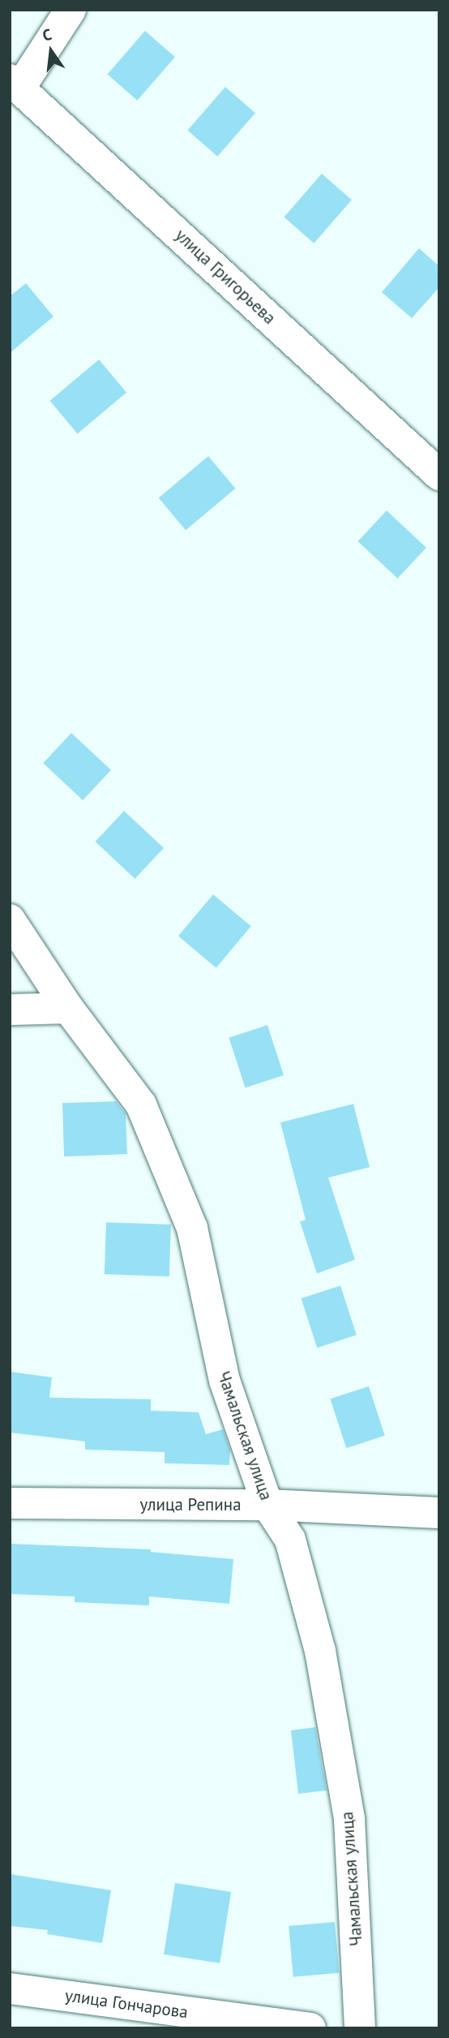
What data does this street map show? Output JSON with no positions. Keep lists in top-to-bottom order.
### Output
{
  "streets": {
    "street": [
      "улица Григорьева",
      "Чамальская улица",
      "улица Репина",
      "улица Гончарова"
    ]
  },
  "crossings": [
    ["Чамальская улица", "улица Репина"]
  ],
  "north": "top"
}
